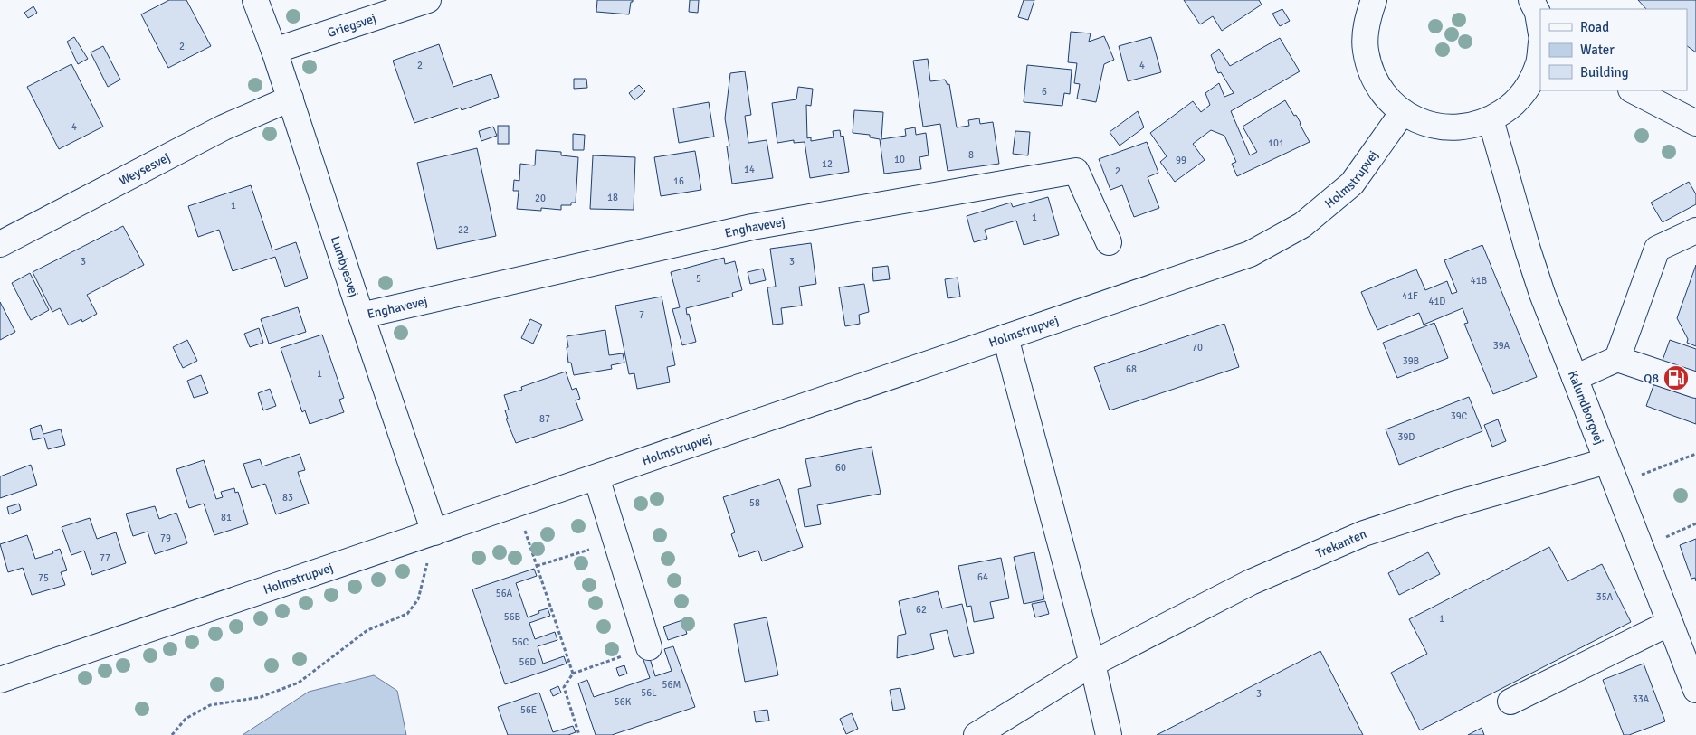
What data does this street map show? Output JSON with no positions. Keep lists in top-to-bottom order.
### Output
{
  "streets": {
    "street": [
      "Griegsvej",
      "Weysesvej",
      "Holmstrupvej",
      "Enghavevej",
      "Lumbyesvej",
      "Kalundborgvej",
      "Trekanten"
    ]
  },
  "crossings": [
    ["Griegsvej", "Lumbyesvej"],
    ["Weysesvej", "Lumbyesvej"],
    ["Holmstrupvej", "Lumbyesvej"],
    ["Enghavevej", "Lumbyesvej"],
    ["Kalundborgvej", "Trekanten"]
  ],
  "places": {
    "fuel station": ["Q8"]
  },
  "house_numbers": [
    "2",
    "2",
    "4",
    "6",
    "4",
    "101",
    "8",
    "10",
    "99",
    "12",
    "14",
    "2",
    "16",
    "18",
    "20",
    "1",
    "1",
    "22",
    "3",
    "3",
    "5",
    "41B",
    "41F",
    "41D",
    "7",
    "39A",
    "70",
    "39B",
    "68",
    "1",
    "39C",
    "87",
    "39D",
    "60",
    "83",
    "58",
    "81",
    "79",
    "77",
    "64",
    "75",
    "56A",
    "35A",
    "62",
    "56B",
    "1",
    "56C",
    "56D",
    "56M",
    "56L",
    "3",
    "33A",
    "56K",
    "56E"
  ],
  "legend": ["Road", "Water", "Building"]
}
